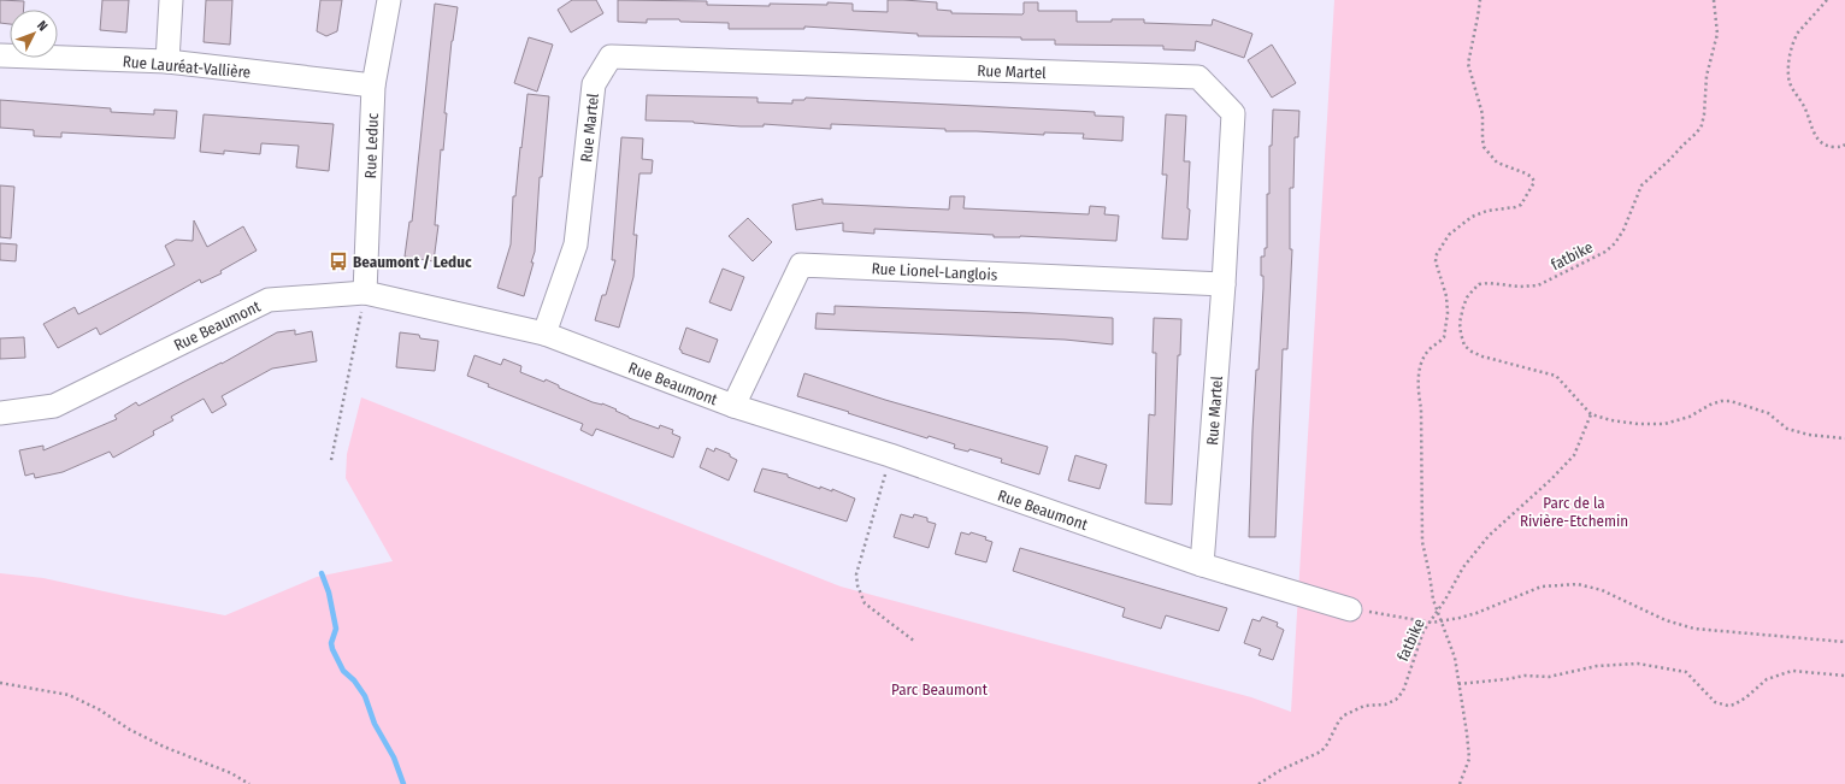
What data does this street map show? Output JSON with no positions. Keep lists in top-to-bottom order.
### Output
{
  "streets": {
    "street": [
      "Rue Lauréat-Vallière",
      "Rue Martel",
      "Rue Leduc",
      "Rue Lionel-Langlois",
      "Rue Beaumont"
    ],
    "path": ["fatbike"]
  },
  "crossings": [
    ["Rue Lauréat-Vallière", "Rue Leduc"],
    ["Rue Martel", "Rue Lionel-Langlois"],
    ["Rue Martel", "Rue Beaumont"],
    ["Rue Leduc", "Rue Beaumont"],
    ["Rue Lionel-Langlois", "Rue Beaumont"]
  ],
  "parks": ["Parc de la Rivière-Etchemin", "Parc Beaumont"],
  "places": {
    "bus stop": ["Beaumont / Leduc"]
  },
  "north": "top right"
}
